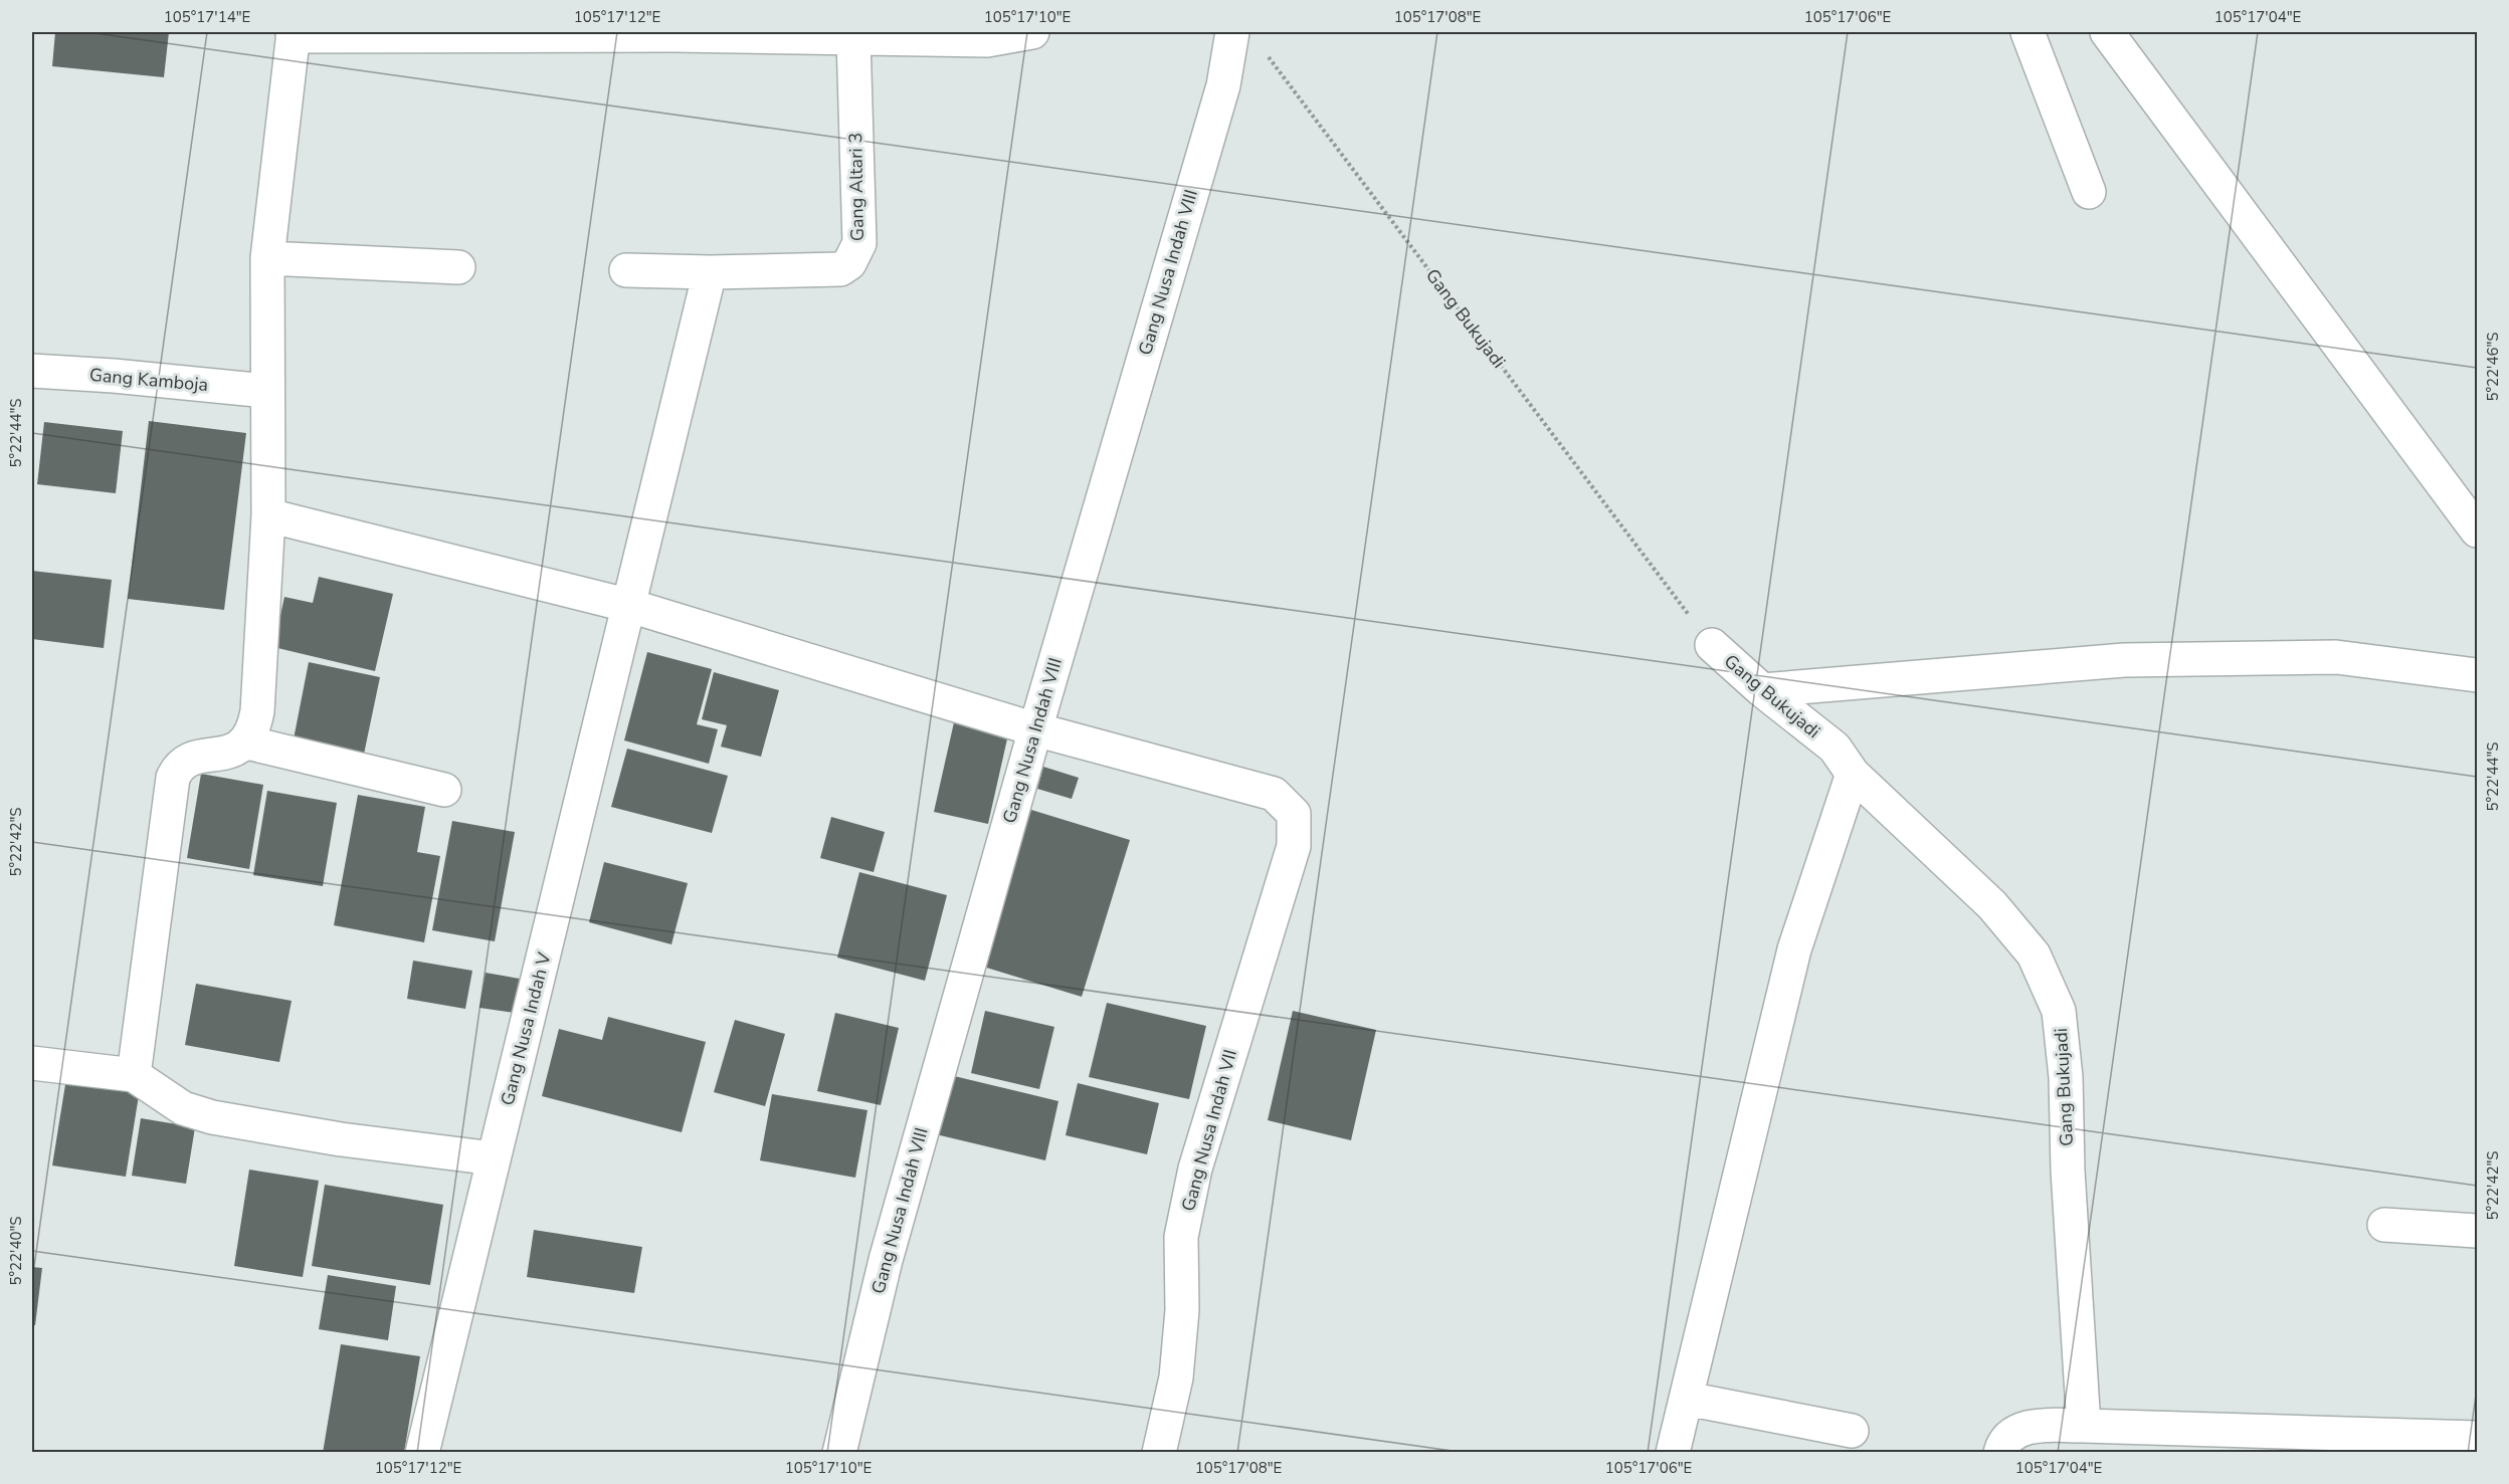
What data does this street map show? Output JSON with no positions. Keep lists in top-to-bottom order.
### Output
{
  "streets": {
    "street": [
      "Gang Altari 3",
      "Gang Nusa Indah VIII",
      "Gang Bukujadi",
      "Gang Kamboja",
      "Gang Nusa Indah V",
      "Gang Nusa Indah VII"
    ]
  },
  "crossings": [
    ["Gang Nusa Indah VIII", "Gang Nusa Indah VII"]
  ],
  "coordinates": [
    "105°17'14\"E",
    "105°17'12\"E",
    "105°17'10\"E",
    "105°17'08\"E",
    "105°17'06\"E",
    "105°17'04\"E",
    "5°22'46\"S",
    "5°22'44\"S",
    "5°22'42\"S",
    "5°22'40\"S"
  ]
}
